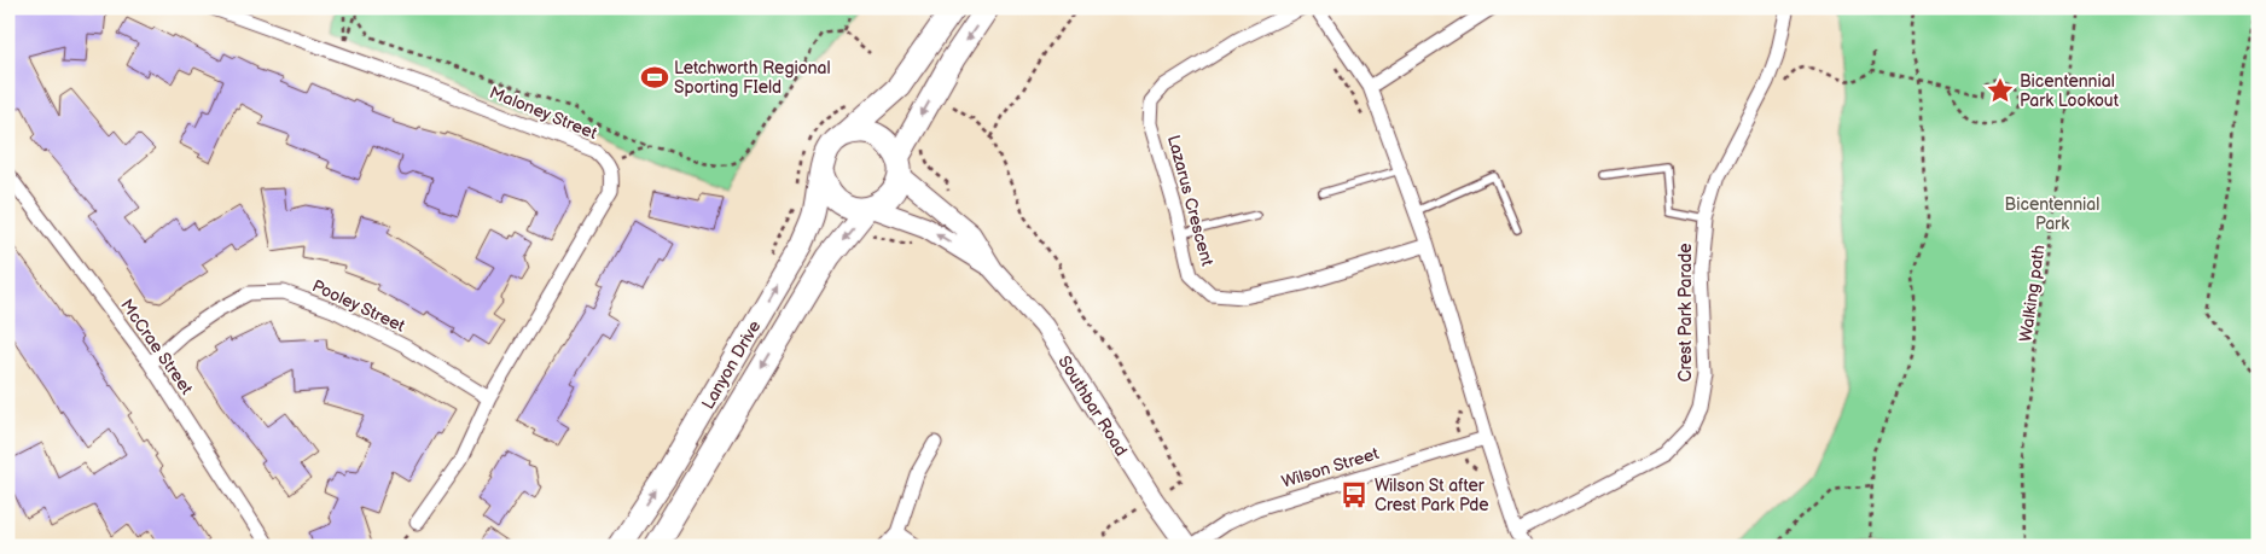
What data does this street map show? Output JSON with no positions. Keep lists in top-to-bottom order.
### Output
{
  "streets": {
    "main road": ["Lanyon Drive", "Southbar Road"],
    "street": [
      "Maloney Street",
      "Lazarus Crescent",
      "Pooley Street",
      "Crest Park Parade",
      "McCrae Street",
      "Wilson Street"
    ],
    "path": ["Walking path"]
  },
  "crossings": [
    ["Maloney Street", "Pooley Street"],
    ["Pooley Street", "McCrae Street"],
    ["Lanyon Drive", "Southbar Road"],
    ["Southbar Road", "Wilson Street"]
  ],
  "parks": ["Bicentennial Park"],
  "places": {
    "sports": ["Letchworth Regional Sporting FIeld"],
    "place": ["Bicentennial Park Lookout"],
    "bus stop": ["Wilson St after Crest Park Pde"]
  }
}
